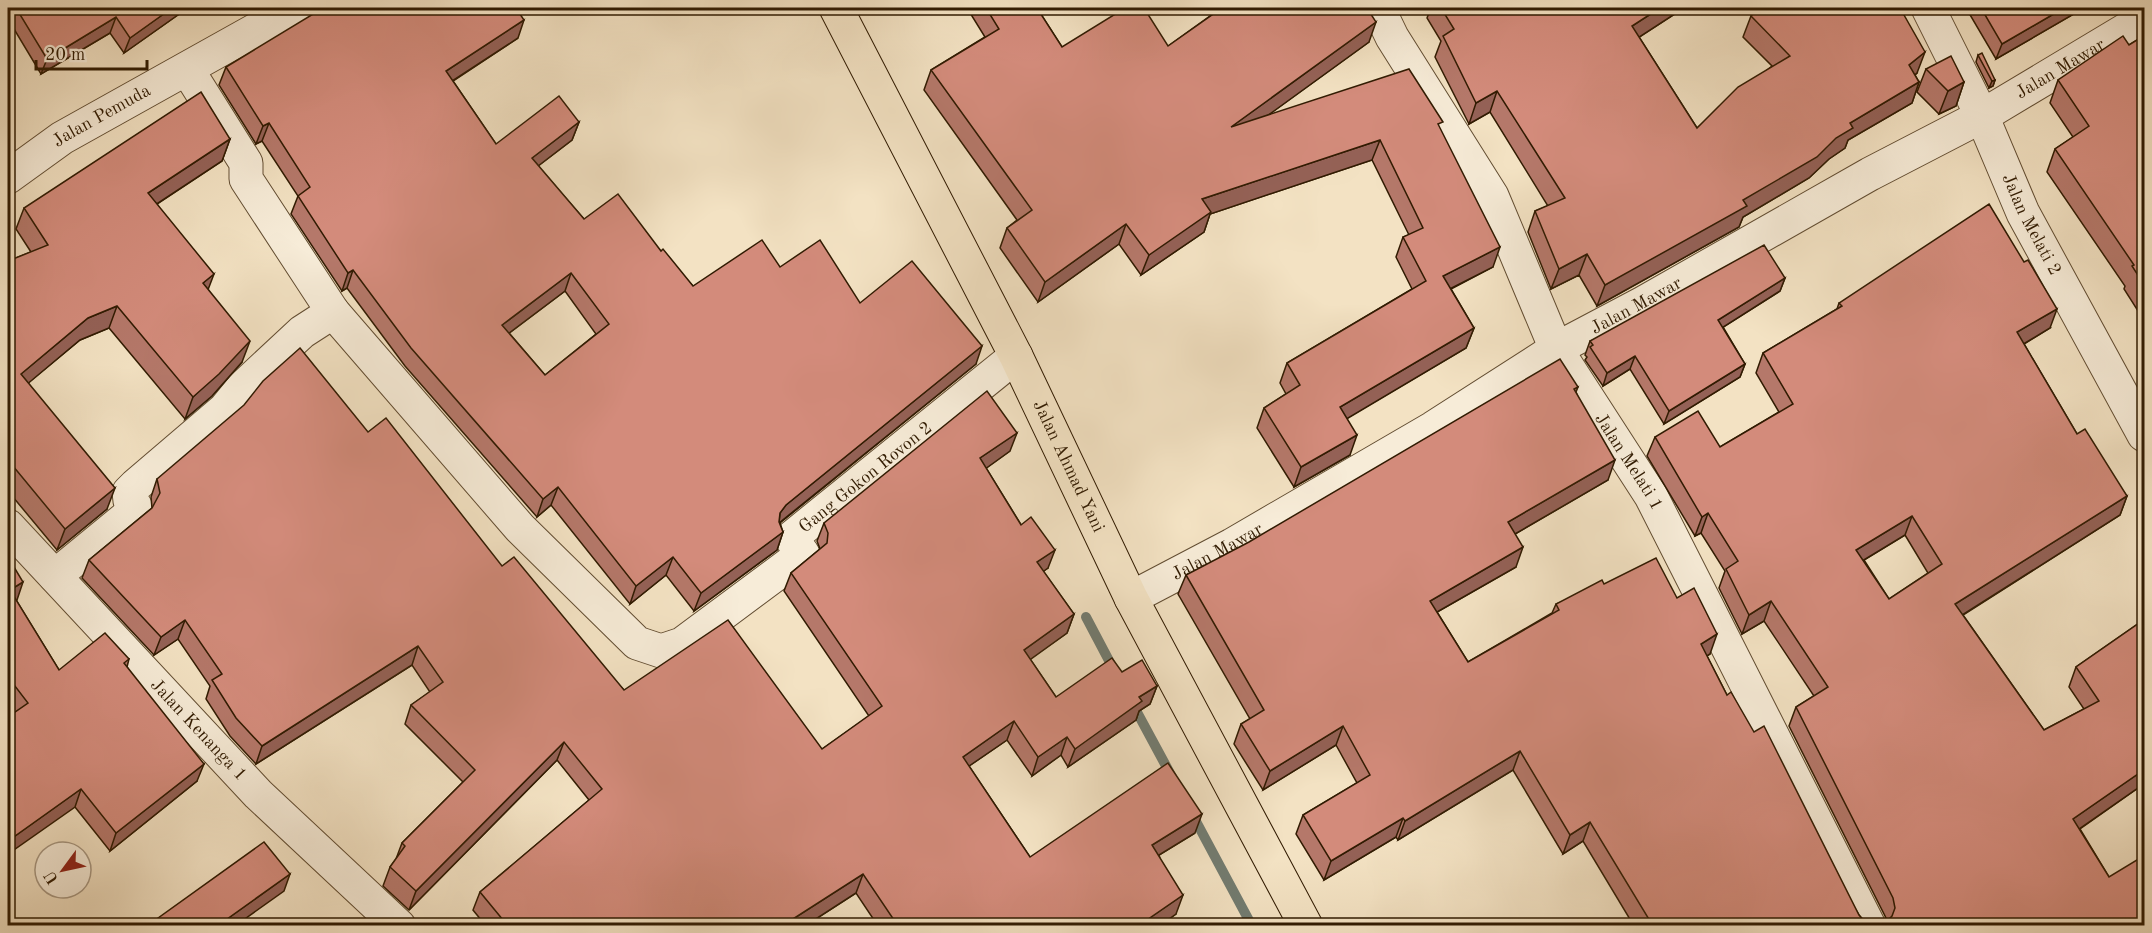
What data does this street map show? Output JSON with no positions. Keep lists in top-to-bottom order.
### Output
{
  "streets": {
    "highway": ["Jalan Ahmad Yani"],
    "street": [
      "Jalan Mawar",
      "Jalan Pemuda",
      "Jalan Melati 2",
      "Jalan Melati 1",
      "Gang Gokon Rovon 2",
      "Jalan Kenanga 1"
    ]
  },
  "crossings": [
    ["Jalan Mawar", "Jalan Melati 2"],
    ["Jalan Mawar", "Jalan Melati 1"],
    ["Jalan Mawar", "Jalan Ahmad Yani"],
    ["Jalan Ahmad Yani", "Gang Gokon Rovon 2"]
  ],
  "scale_bar": "20 m",
  "north": "bottom left"
}
